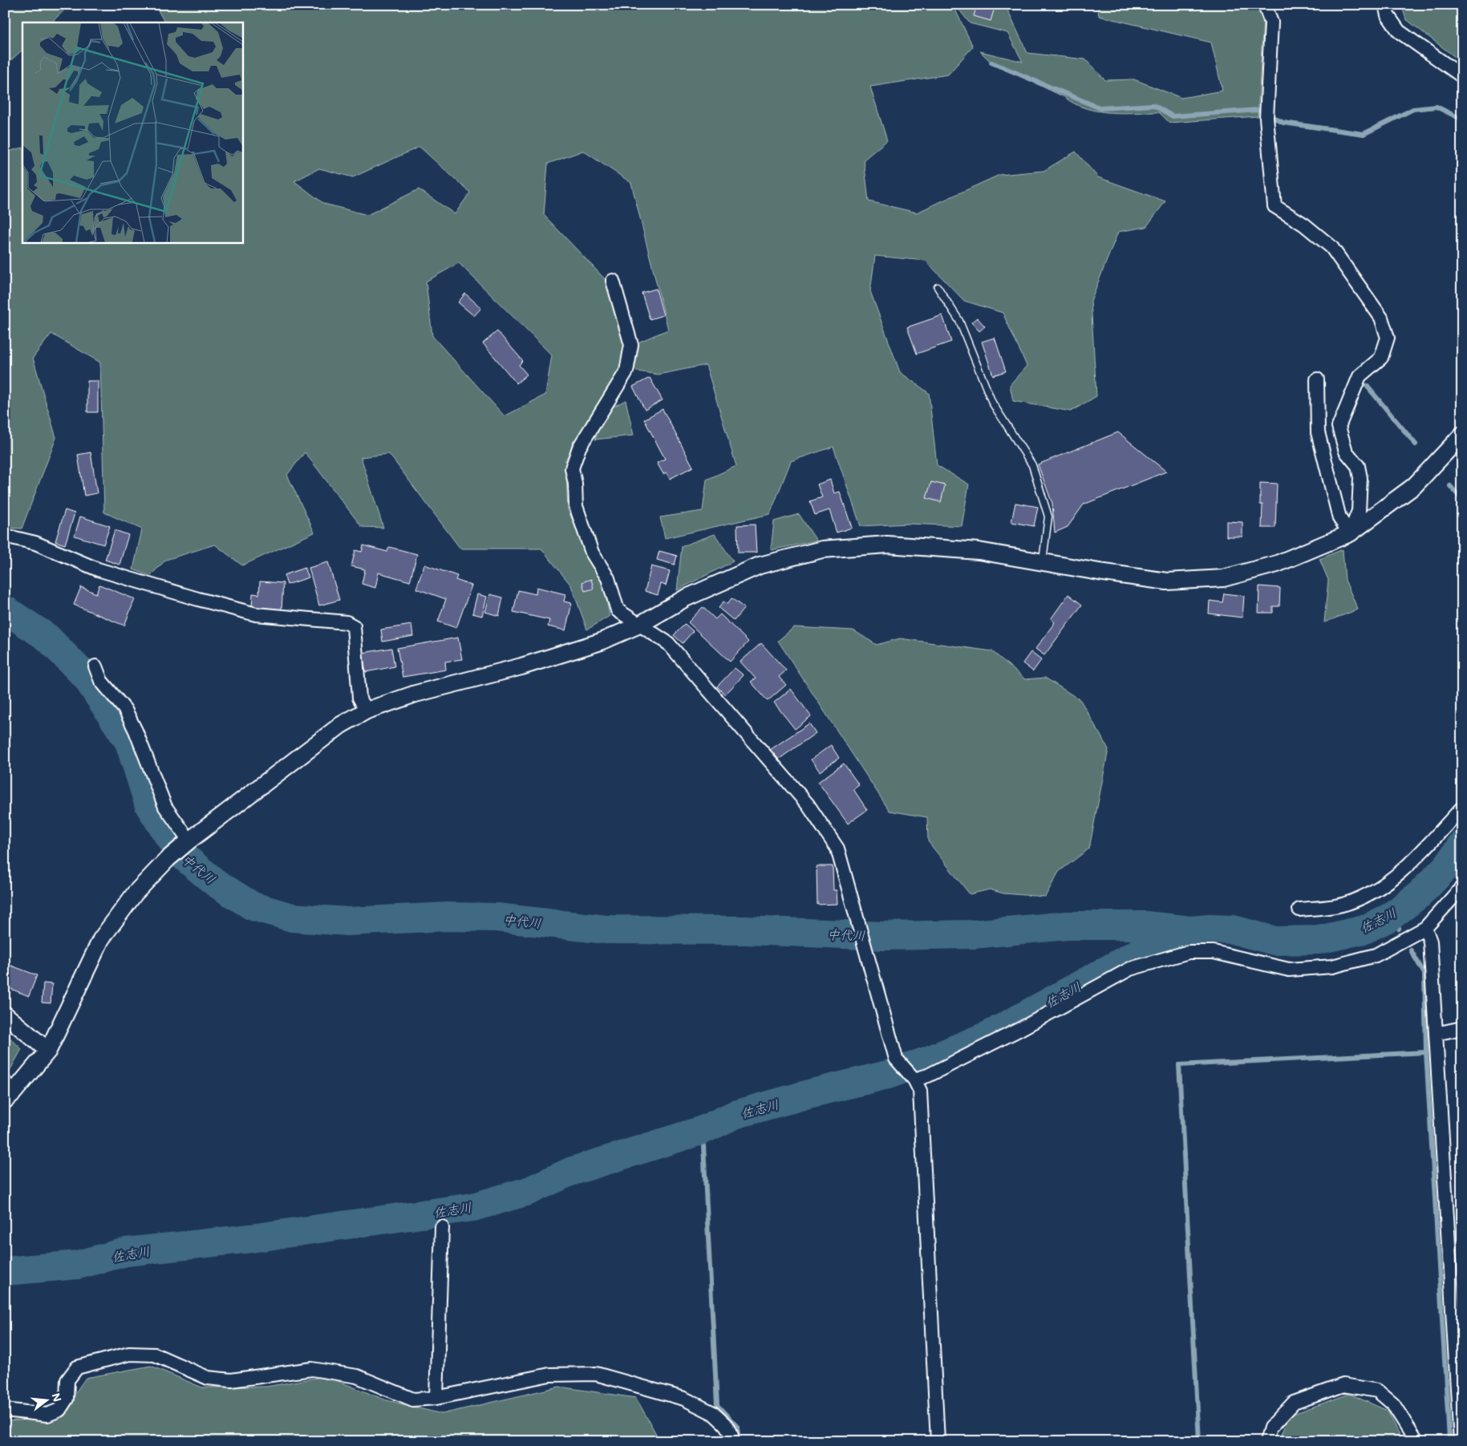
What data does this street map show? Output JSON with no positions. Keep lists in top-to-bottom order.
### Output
{
  "water": ["中代川", "佐志川"],
  "north": "right"
}
